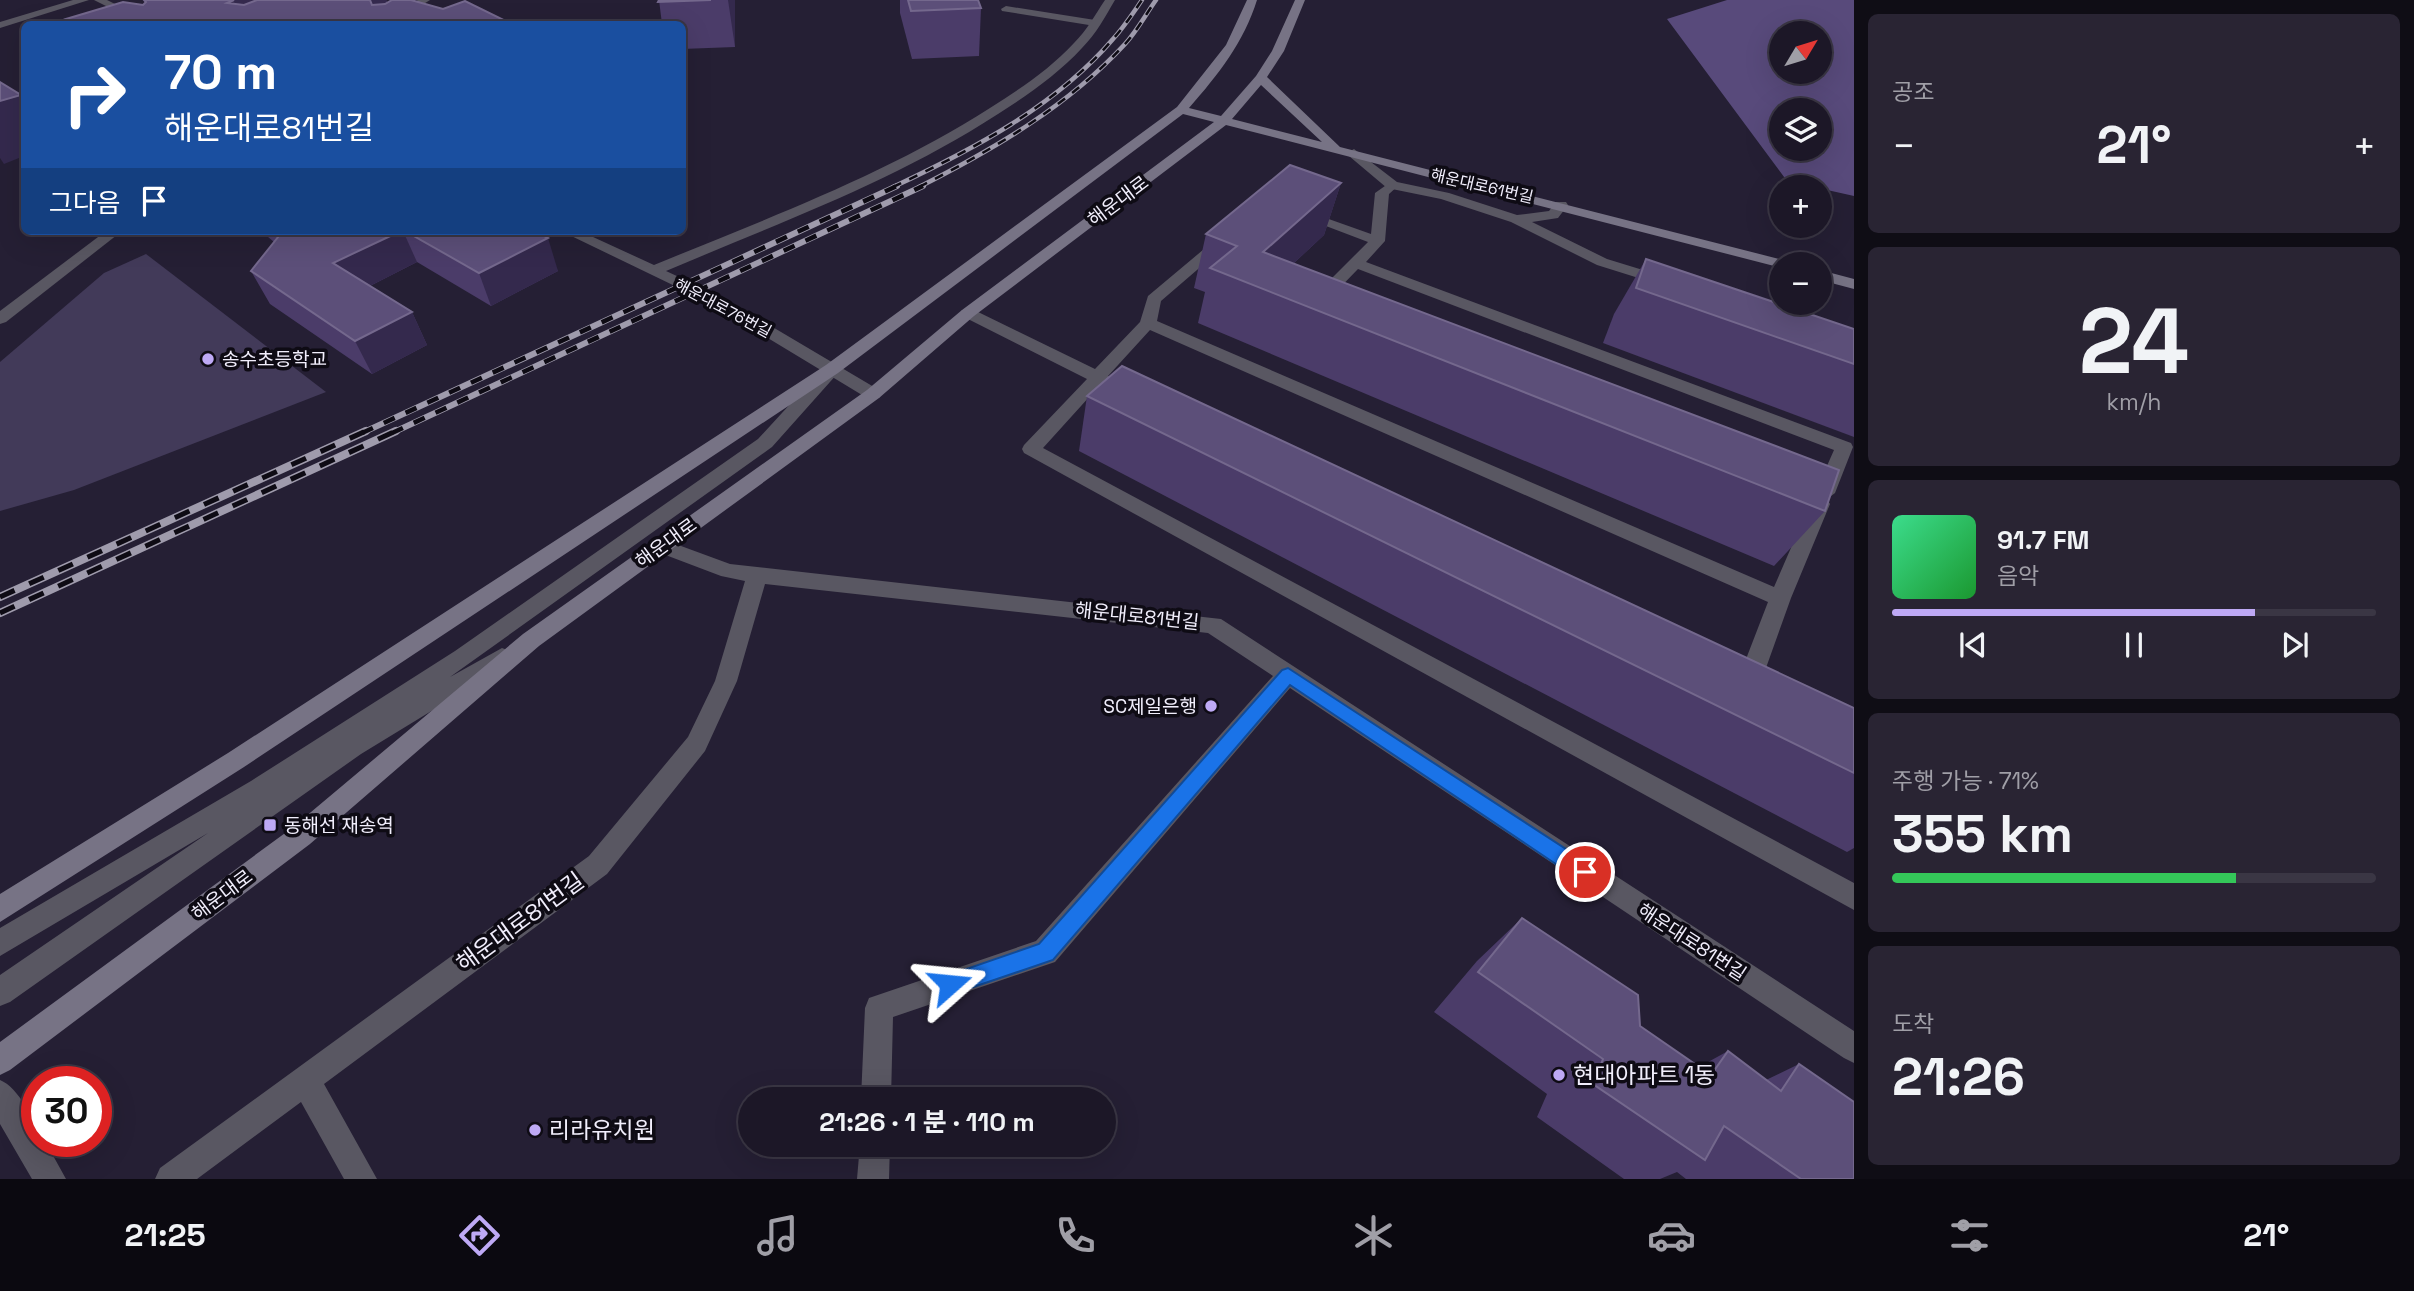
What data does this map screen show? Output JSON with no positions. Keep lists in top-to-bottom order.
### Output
{
  "streets": {
    "main road": ["해운대로61번길", "해운대로"],
    "street": ["해운대로76번길", "해운대로81번길"]
  },
  "crossings": [
    ["해운대로61번길", "해운대로"],
    ["해운대로", "해운대로76번길"],
    ["해운대로", "해운대로81번길"]
  ],
  "places": {
    "other": [
      "송수초등학교",
      "SC제일은행",
      "현대아파트 1동",
      "리라유치원"
    ],
    "transit": ["동해선 재송역"]
  },
  "north": "top right",
  "page": {
    "tile": [
      "공조",
      ["24", "km/h"],
      ["주행 가능 · 71%", "355 km"],
      ["도착", "21:26"]
    ],
    "map_buttons": ["+", "−"],
    "turn": ["70 m", "해운대로81번길"],
    "heat": ["−", "21°", "+"],
    "then": "그다음",
    "song": ["91.7 FM", "음악"],
    "limit": "30",
    "trip": "21:26 · 1 분 · 110 m",
    "tabs": ["21:25", "21°"]
  }
}
